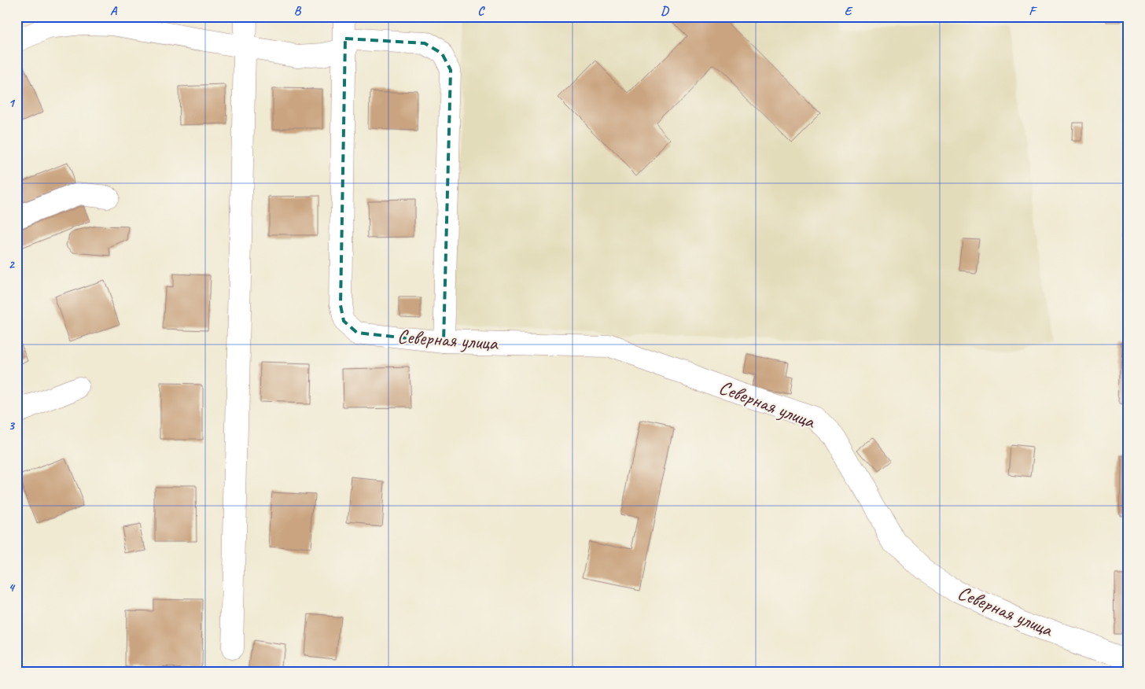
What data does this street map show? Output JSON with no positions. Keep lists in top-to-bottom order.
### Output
{
  "streets": {
    "street": ["Северная улица"]
  },
  "grid": {
    "columns": [
      "A",
      "B",
      "C",
      "D",
      "E",
      "F"
    ],
    "rows": [
      "1",
      "2",
      "3",
      "4"
    ]
  }
}
